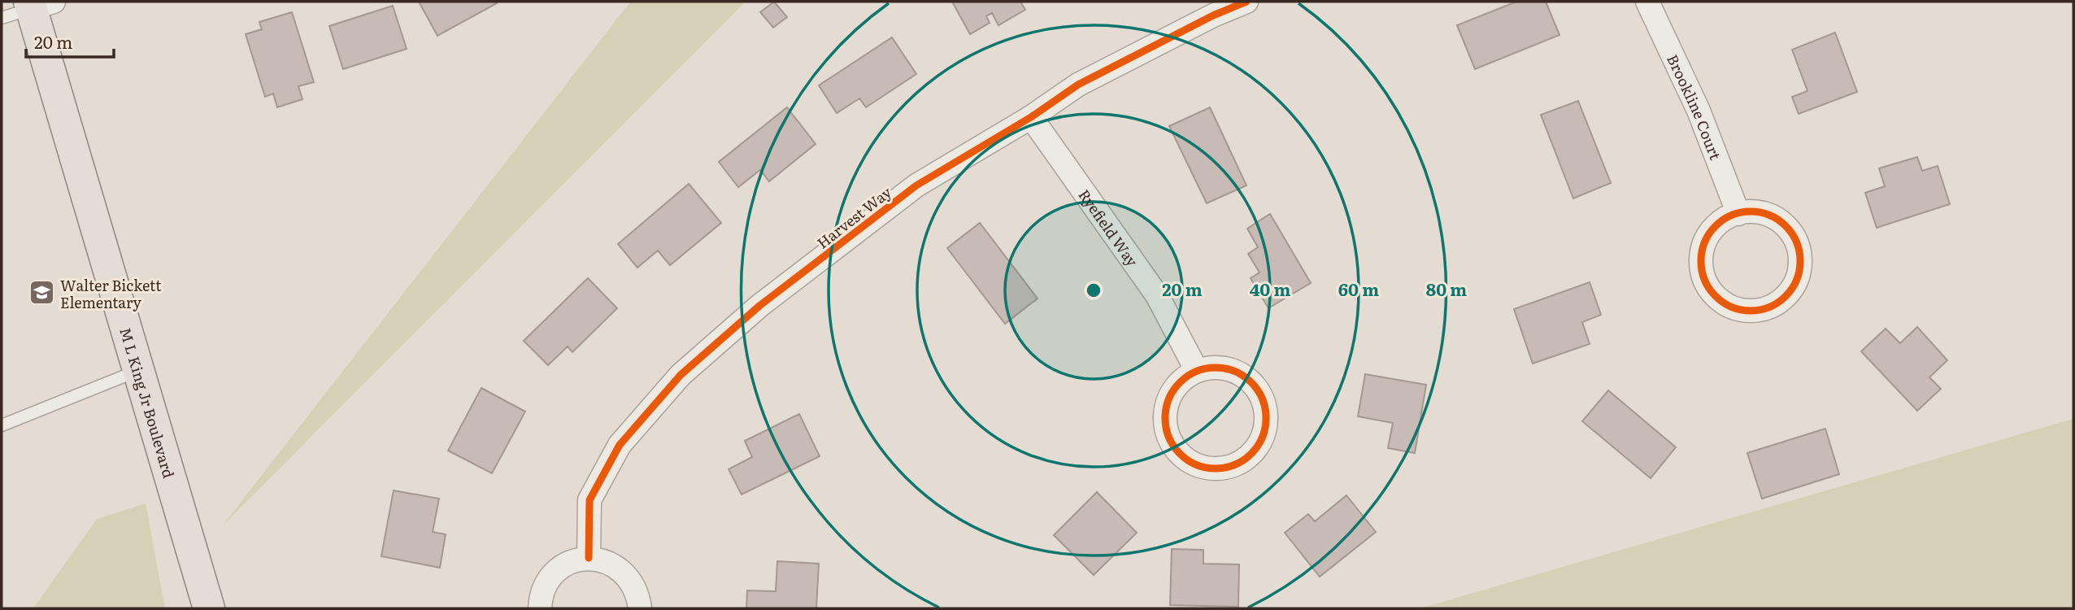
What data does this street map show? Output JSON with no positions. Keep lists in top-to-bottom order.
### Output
{
  "streets": {
    "main road": ["M L King Jr Boulevard"],
    "street": ["Brookline Court", "Harvest Way", "Ryefield Way"]
  },
  "crossings": [
    ["Harvest Way", "Ryefield Way"]
  ],
  "places": {
    "school or university": ["Walter Bickett Elementary"]
  },
  "scale_bar": "20 m",
  "rings": [
    "20 m",
    "40 m",
    "60 m",
    "80 m"
  ]
}
